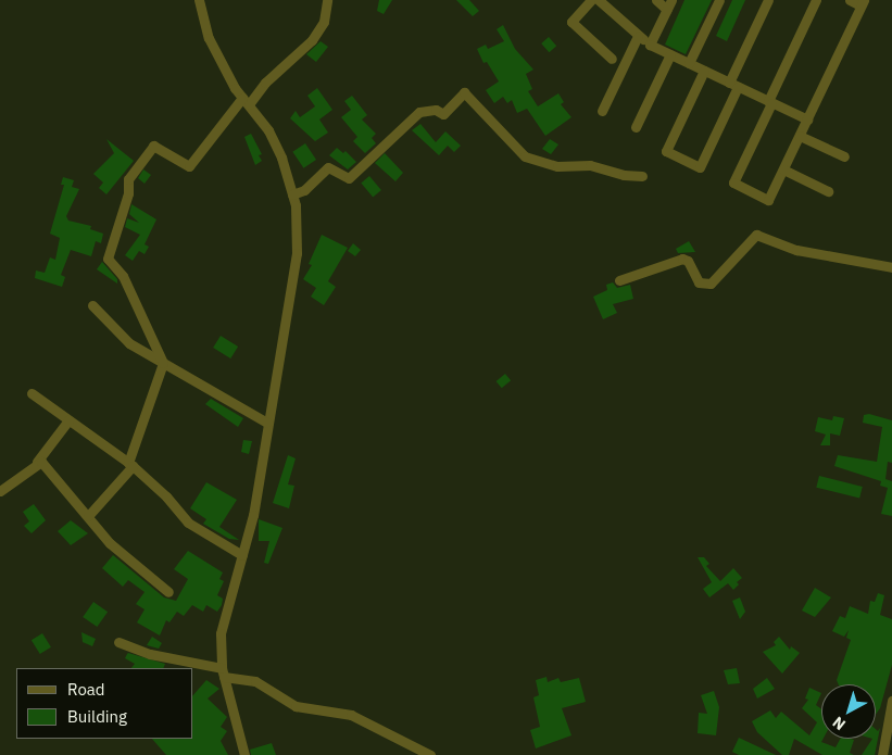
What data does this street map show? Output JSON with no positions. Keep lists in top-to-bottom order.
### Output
{
  "legend": ["Road", "Building"],
  "north": "bottom left"
}
